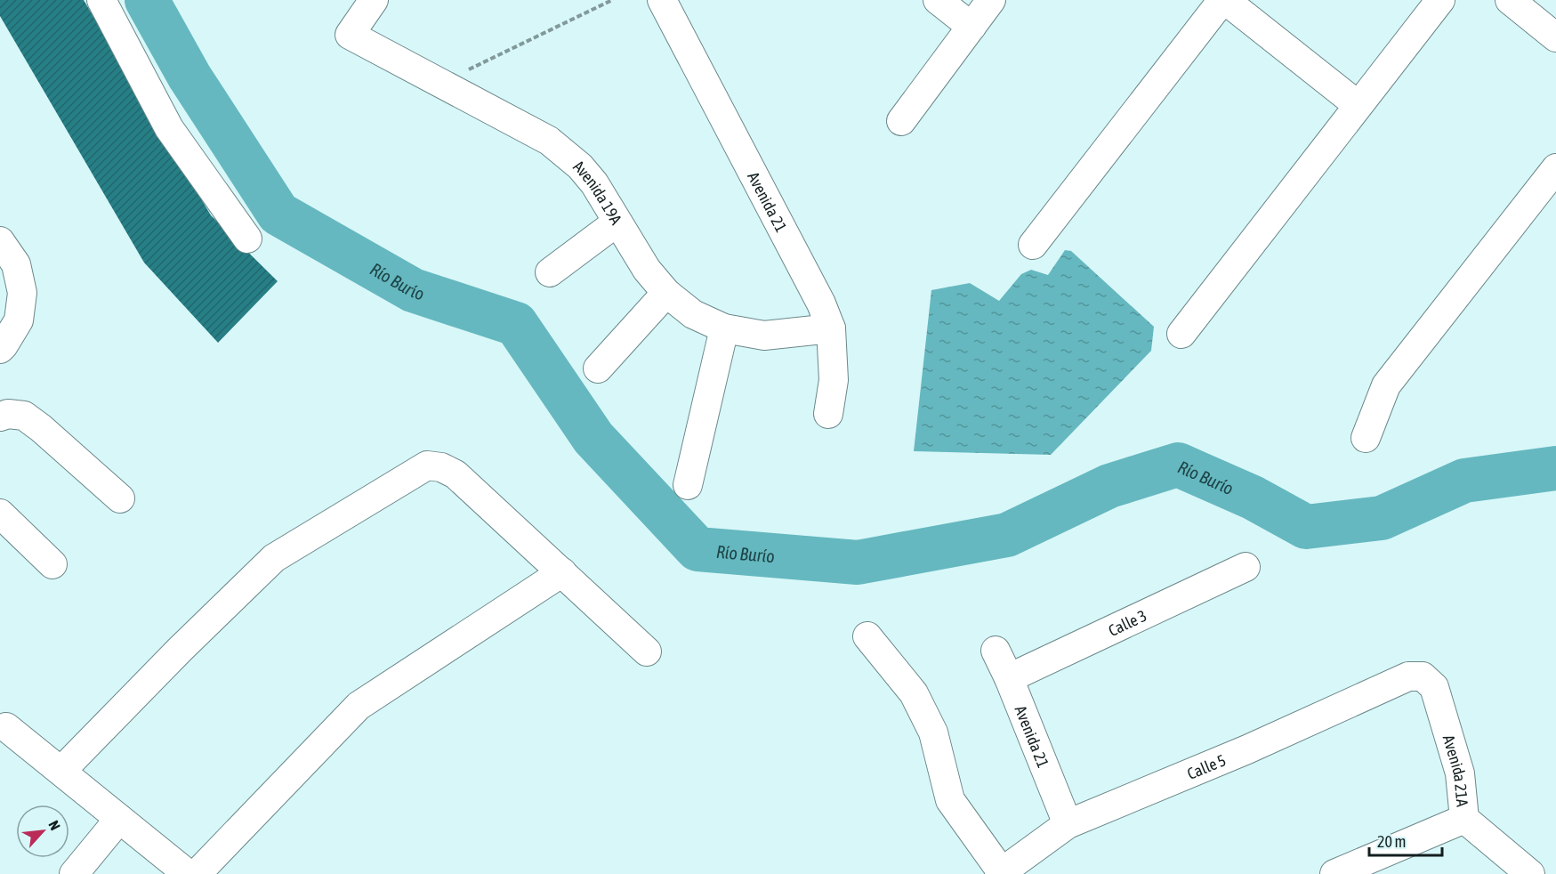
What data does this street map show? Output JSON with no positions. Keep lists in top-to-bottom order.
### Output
{
  "streets": {
    "street": [
      "Avenida 19A",
      "Avenida 21",
      "Calle 3",
      "Calle 5",
      "Avenida 21A"
    ]
  },
  "crossings": [
    ["Avenida 19A", "Avenida 21"],
    ["Avenida 21", "Calle 3"],
    ["Avenida 21", "Calle 5"],
    ["Calle 5", "Avenida 21A"]
  ],
  "water": ["Río Burío"],
  "scale_bar": "20 m",
  "north": "top right"
}
